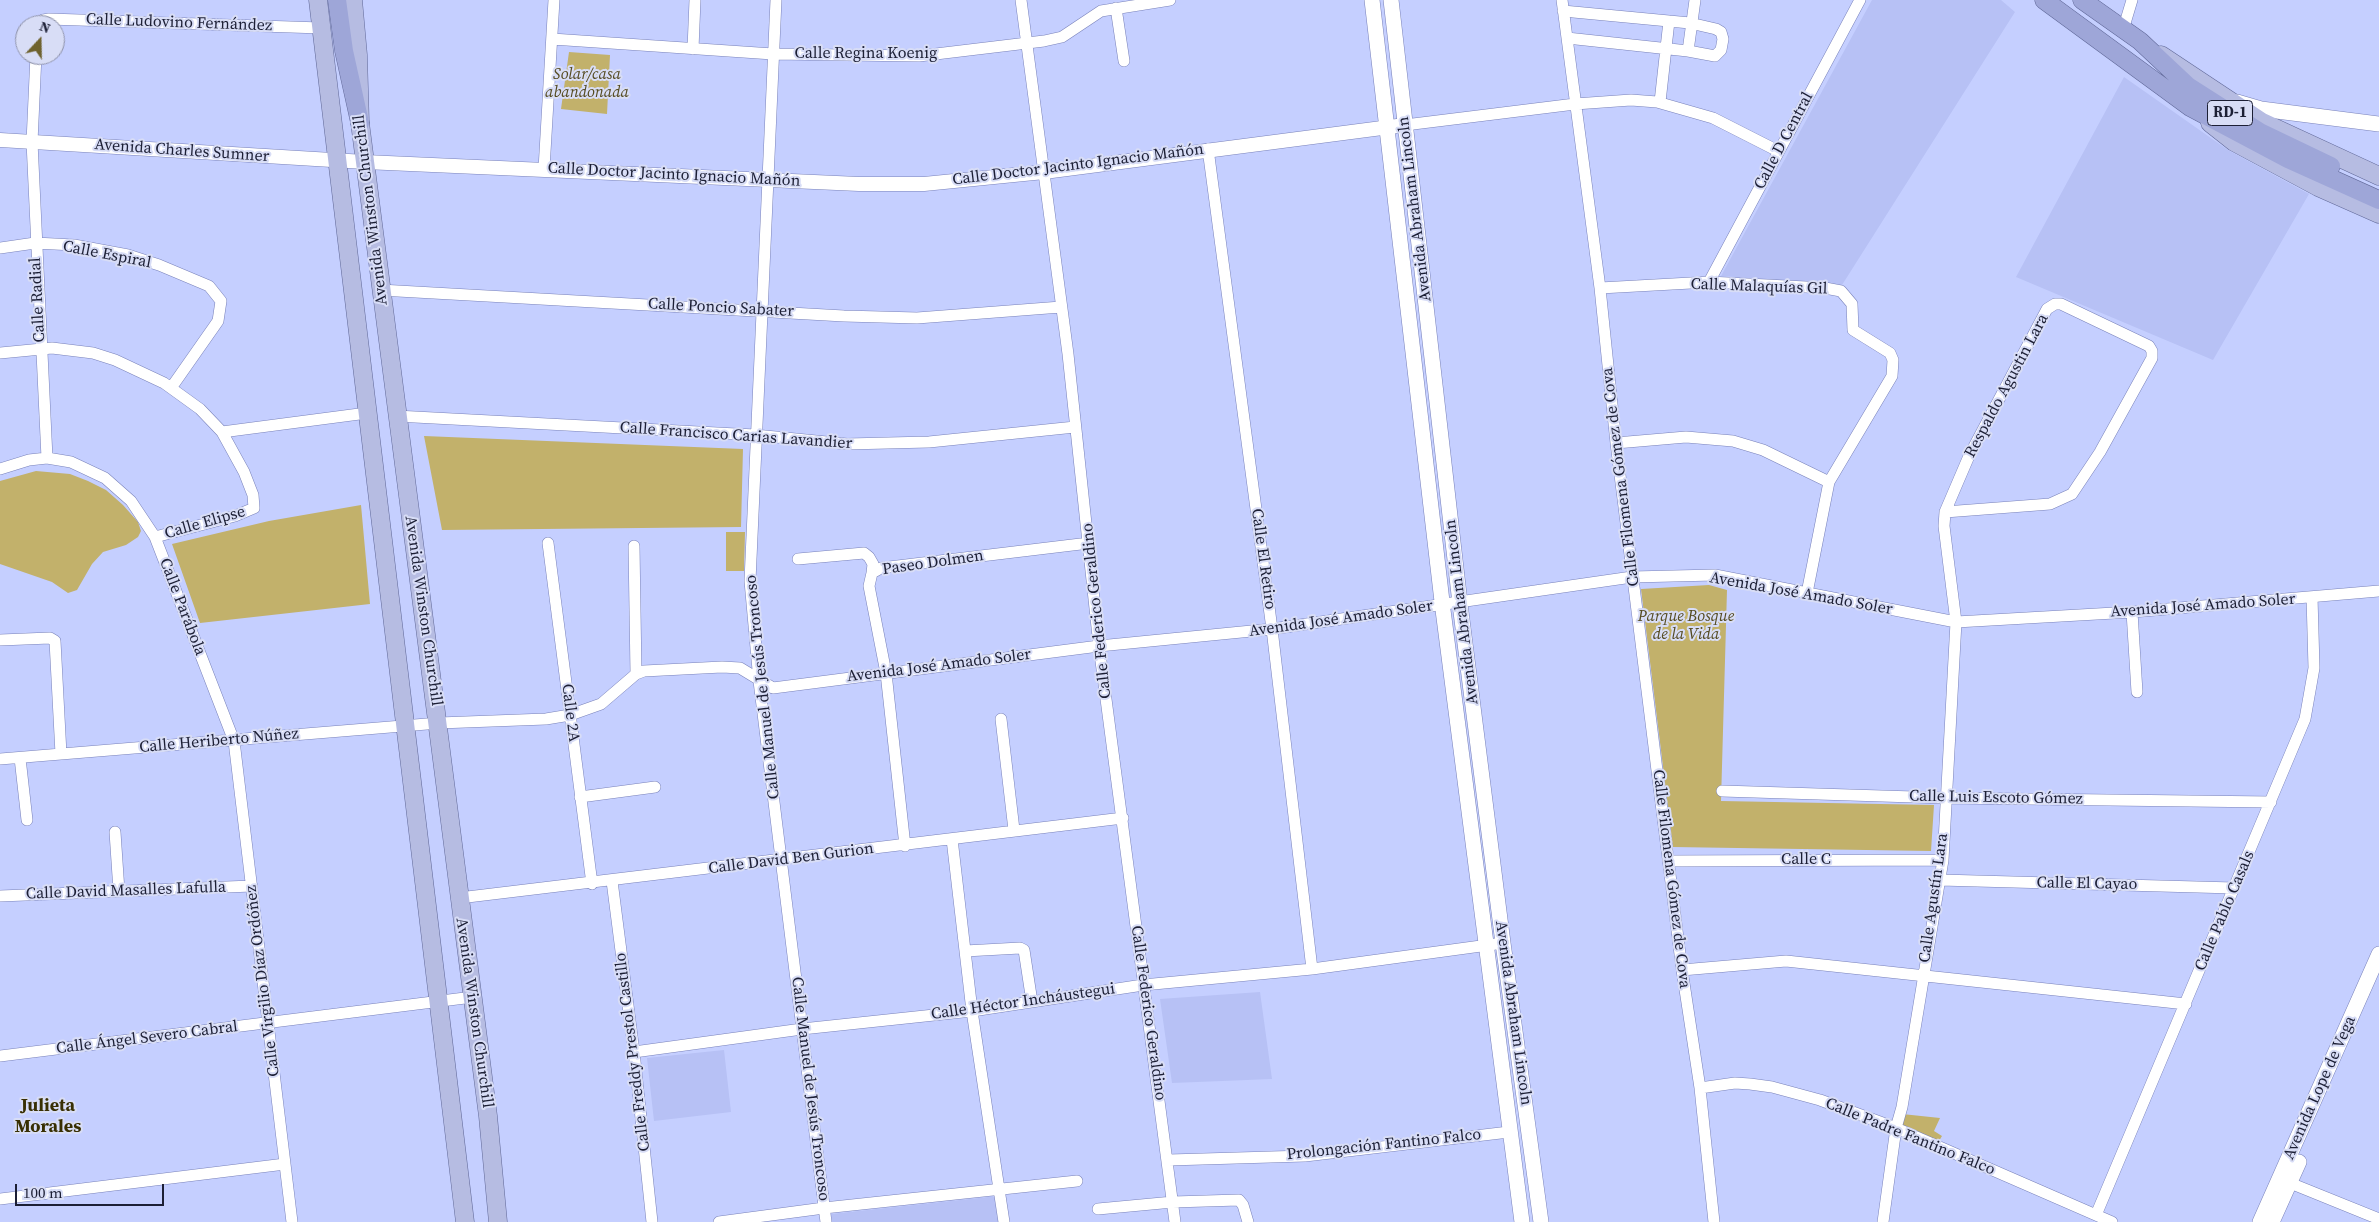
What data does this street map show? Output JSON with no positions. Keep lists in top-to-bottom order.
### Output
{
  "streets": {
    "highway": ["RD-1"],
    "main road": ["Avenida Abraham Lincoln", "Avenida Winston Churchill", "Avenida Lope de Vega"],
    "street": [
      "Calle Ludovino Fernández",
      "Calle Regina Koenig",
      "Calle D Central",
      "Avenida Charles Sumner",
      "Calle Doctor Jacinto Ignacio Mañón",
      "Calle Espiral",
      "Calle Malaquías Gil",
      "Calle Radial",
      "Calle Poncio Sabater",
      "Respaldo Agustin Lara",
      "Calle Francisco Carias Lavandier",
      "Calle Filomena Gómez de Cova",
      "Calle Elipse",
      "Calle El Retiro",
      "Paseo Dolmen",
      "Avenida José Amado Soler",
      "Calle Parábola",
      "Calle Federico Geraldino",
      "Calle Manuel de Jesús Troncoso",
      "Calle 2A",
      "Calle Heriberto Núñez",
      "Calle Luis Escoto Gómez",
      "Calle David Ben Gurion",
      "Calle C",
      "Calle El Cayao",
      "Calle David Masalles Lafulla",
      "Calle Agustín Lara",
      "Calle Pablo Casals",
      "Calle Virgilio Díaz Ordóñez",
      "Calle Héctor Incháustegui",
      "Calle Ángel Severo Cabral",
      "Calle Freddy Prestol Castillo",
      "Calle Padre Fantino Falco",
      "Prolongación Fantino Falco"
    ]
  },
  "crossings": [
    ["Calle Ludovino Fernández", "Avenida Winston Churchill"],
    ["Calle Regina Koenig", "Calle Federico Geraldino"],
    ["Calle Regina Koenig", "Calle Manuel de Jesús Troncoso"],
    ["Calle D Central", "Calle Doctor Jacinto Ignacio Mañón"],
    ["Calle D Central", "Calle Malaquías Gil"],
    ["Avenida Charles Sumner", "Calle Doctor Jacinto Ignacio Mañón"],
    ["Avenida Charles Sumner", "Avenida Winston Churchill"],
    ["Avenida Charles Sumner", "Calle Radial"],
    ["Calle Doctor Jacinto Ignacio Mañón", "Avenida Abraham Lincoln"],
    ["Calle Doctor Jacinto Ignacio Mañón", "Avenida Winston Churchill"],
    ["Calle Doctor Jacinto Ignacio Mañón", "Calle Filomena Gómez de Cova"],
    ["Calle Doctor Jacinto Ignacio Mañón", "Calle El Retiro"],
    ["Calle Doctor Jacinto Ignacio Mañón", "Calle Federico Geraldino"],
    ["Calle Doctor Jacinto Ignacio Mañón", "Calle Manuel de Jesús Troncoso"],
    ["Avenida Abraham Lincoln", "Avenida José Amado Soler"],
    ["Avenida Abraham Lincoln", "Calle Héctor Incháustegui"],
    ["Avenida Abraham Lincoln", "Prolongación Fantino Falco"],
    ["Avenida Winston Churchill", "Calle Poncio Sabater"],
    ["Avenida Winston Churchill", "Calle Francisco Carias Lavandier"],
    ["Avenida Winston Churchill", "Calle Heriberto Núñez"],
    ["Avenida Winston Churchill", "Calle David Ben Gurion"],
    ["Avenida Winston Churchill", "Calle Ángel Severo Cabral"],
    ["Calle Espiral", "Calle Radial"],
    ["Calle Espiral", "Calle Elipse"],
    ["Calle Malaquías Gil", "Calle Filomena Gómez de Cova"],
    ["Calle Malaquías Gil", "Avenida José Amado Soler"],
    ["Calle Radial", "Calle Elipse"],
    ["Calle Radial", "Calle Parábola"],
    ["Calle Poncio Sabater", "Calle Federico Geraldino"],
    ["Calle Poncio Sabater", "Calle Manuel de Jesús Troncoso"],
    ["Respaldo Agustin Lara", "Calle Agustín Lara"],
    ["Calle Francisco Carias Lavandier", "Calle Federico Geraldino"],
    ["Calle Francisco Carias Lavandier", "Calle Manuel de Jesús Troncoso"],
    ["Calle Filomena Gómez de Cova", "Avenida José Amado Soler"],
    ["Calle Filomena Gómez de Cova", "Calle C"],
    ["Calle Filomena Gómez de Cova", "Calle Padre Fantino Falco"],
    ["Calle Elipse", "Calle Parábola"],
    ["Calle El Retiro", "Avenida José Amado Soler"],
    ["Calle El Retiro", "Calle Héctor Incháustegui"],
    ["Paseo Dolmen", "Avenida José Amado Soler"],
    ["Paseo Dolmen", "Calle Federico Geraldino"],
    ["Paseo Dolmen", "Calle David Ben Gurion"],
    ["Avenida José Amado Soler", "Calle Federico Geraldino"],
    ["Avenida José Amado Soler", "Calle Manuel de Jesús Troncoso"],
    ["Avenida José Amado Soler", "Calle Agustín Lara"],
    ["Avenida José Amado Soler", "Calle Pablo Casals"],
    ["Calle Parábola", "Calle Heriberto Núñez"],
    ["Calle Parábola", "Calle Virgilio Díaz Ordóñez"],
    ["Calle Federico Geraldino", "Calle David Ben Gurion"],
    ["Calle Federico Geraldino", "Calle Héctor Incháustegui"],
    ["Calle Federico Geraldino", "Prolongación Fantino Falco"],
    ["Calle Manuel de Jesús Troncoso", "Calle David Ben Gurion"],
    ["Calle Manuel de Jesús Troncoso", "Calle Héctor Incháustegui"],
    ["Calle 2A", "Calle David Ben Gurion"],
    ["Calle Heriberto Núñez", "Calle Virgilio Díaz Ordóñez"],
    ["Calle Luis Escoto Gómez", "Calle Agustín Lara"],
    ["Calle Luis Escoto Gómez", "Calle Pablo Casals"],
    ["Calle David Ben Gurion", "Calle Freddy Prestol Castillo"],
    ["Calle C", "Calle Agustín Lara"],
    ["Calle El Cayao", "Calle Agustín Lara"],
    ["Calle El Cayao", "Calle Pablo Casals"],
    ["Calle David Masalles Lafulla", "Calle Virgilio Díaz Ordóñez"],
    ["Calle Agustín Lara", "Calle Padre Fantino Falco"],
    ["Calle Pablo Casals", "Calle Padre Fantino Falco"],
    ["Calle Virgilio Díaz Ordóñez", "Calle Ángel Severo Cabral"],
    ["Calle Héctor Incháustegui", "Calle Freddy Prestol Castillo"]
  ],
  "districts": ["Julieta Morales"],
  "parks": ["Solar/casa abandonada", "Parque Bosque de la Vida"],
  "scale_bar": "100 m",
  "north": "top"
}
